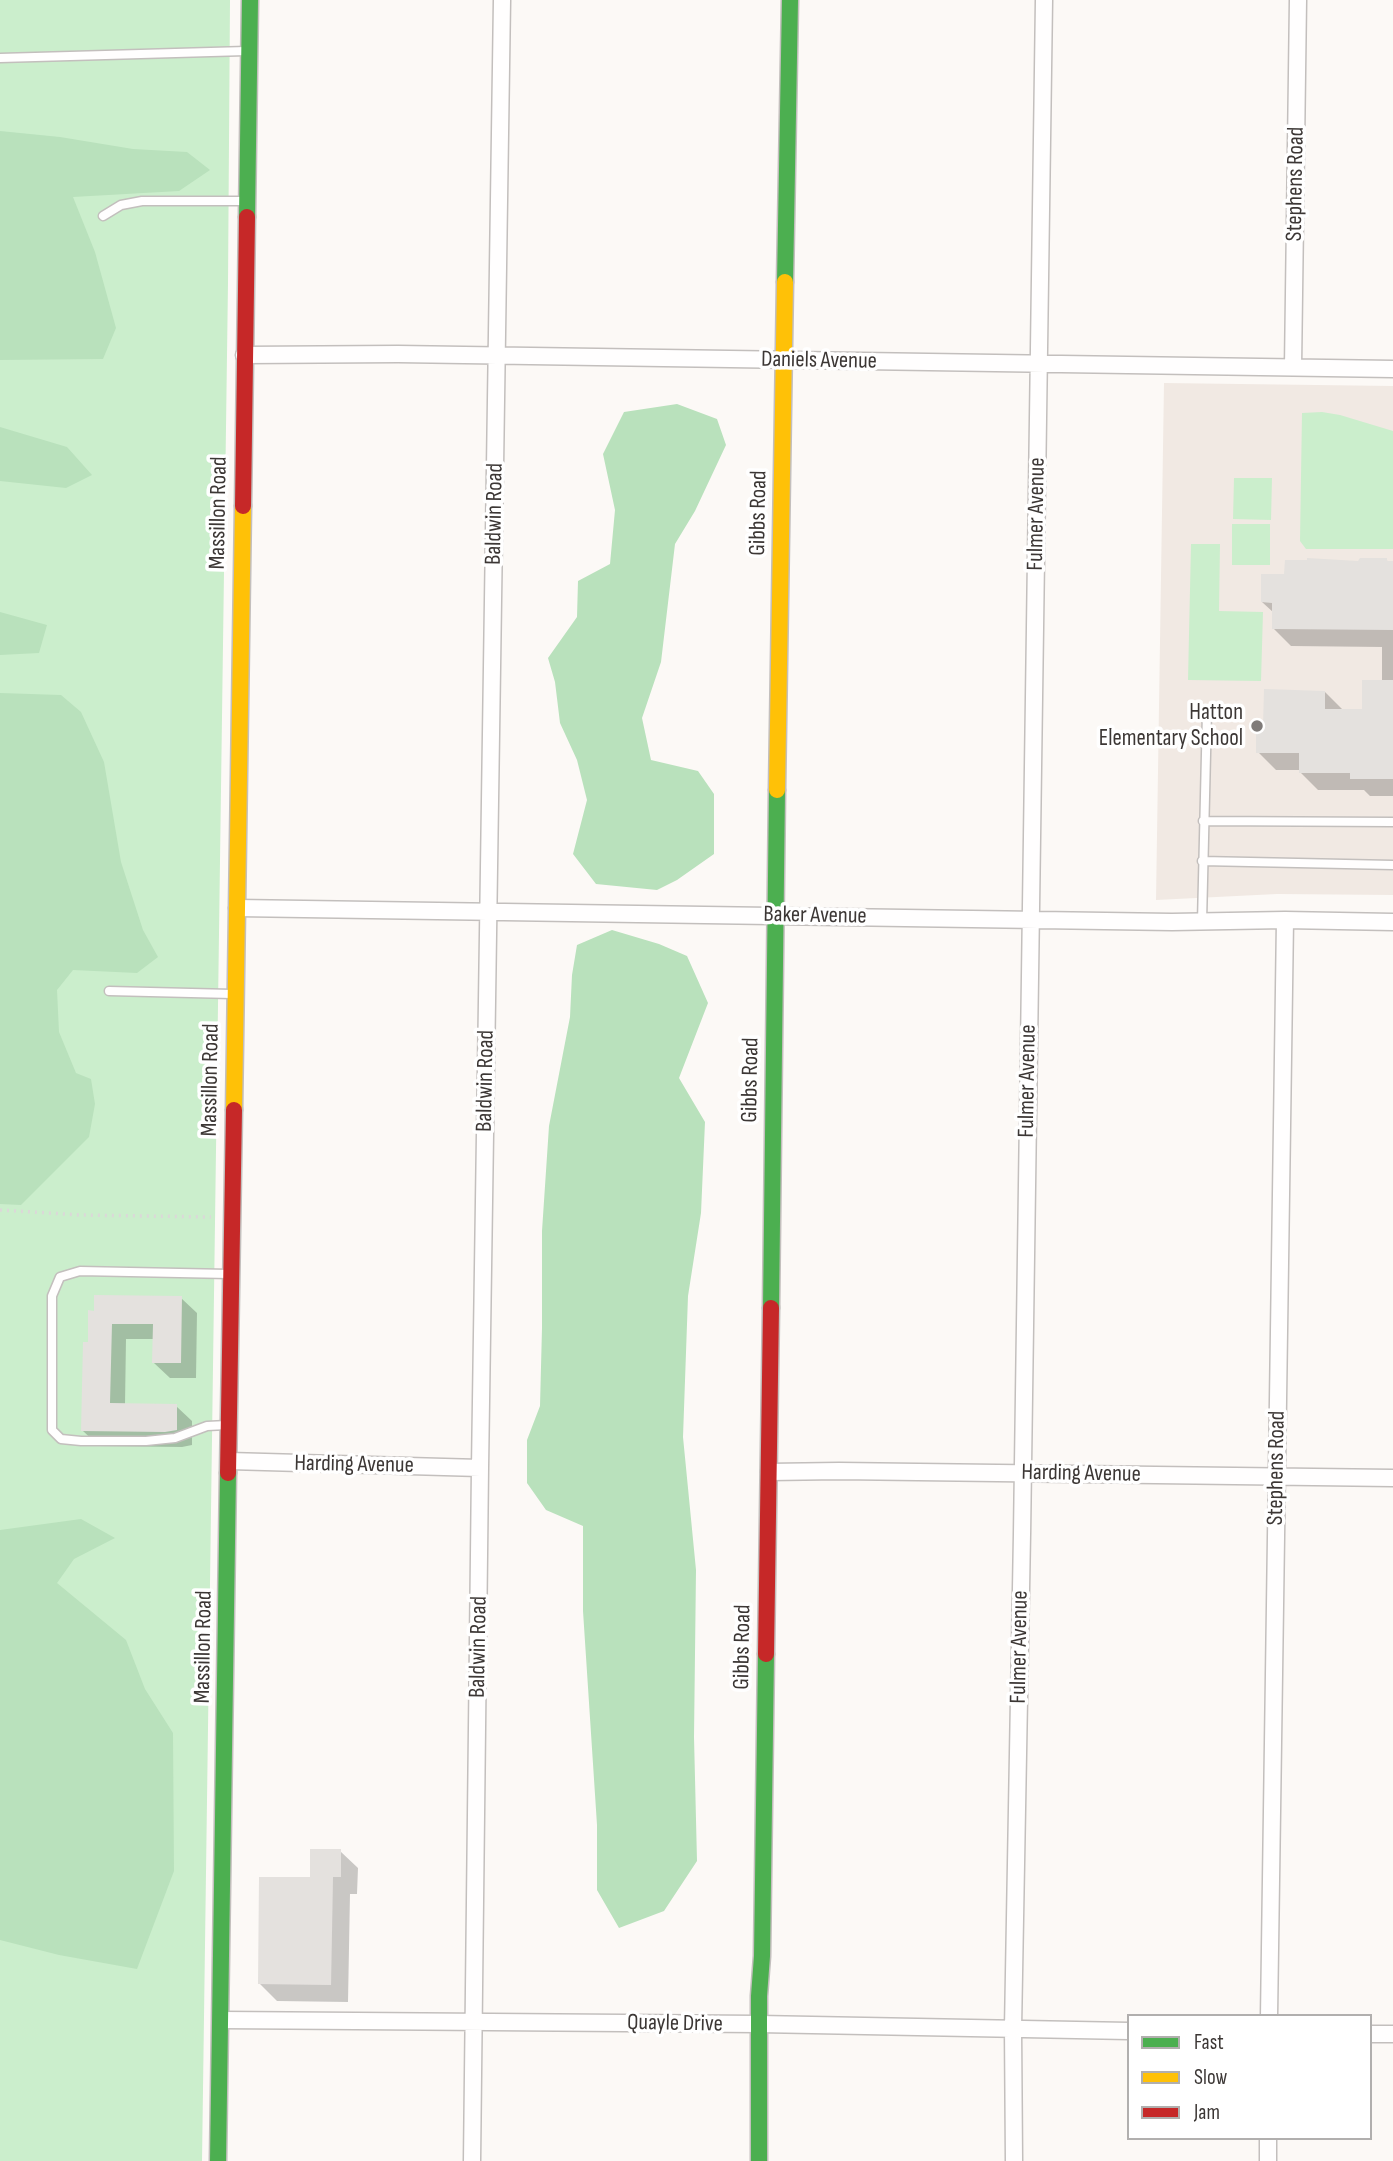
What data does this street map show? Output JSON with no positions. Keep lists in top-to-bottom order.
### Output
{
  "streets": {
    "street": [
      "Stephens Road",
      "Daniels Avenue",
      "Massillon Road",
      "Gibbs Road",
      "Baldwin Road",
      "Fulmer Avenue",
      "Baker Avenue",
      "Harding Avenue",
      "Quayle Drive"
    ]
  },
  "crossings": [
    ["Stephens Road", "Daniels Avenue"],
    ["Stephens Road", "Baker Avenue"],
    ["Stephens Road", "Harding Avenue"],
    ["Daniels Avenue", "Massillon Road"],
    ["Daniels Avenue", "Gibbs Road"],
    ["Daniels Avenue", "Baldwin Road"],
    ["Daniels Avenue", "Fulmer Avenue"],
    ["Massillon Road", "Baker Avenue"],
    ["Massillon Road", "Harding Avenue"],
    ["Massillon Road", "Quayle Drive"],
    ["Gibbs Road", "Baker Avenue"],
    ["Gibbs Road", "Harding Avenue"],
    ["Gibbs Road", "Quayle Drive"],
    ["Baldwin Road", "Baker Avenue"],
    ["Baldwin Road", "Harding Avenue"],
    ["Baldwin Road", "Quayle Drive"],
    ["Fulmer Avenue", "Baker Avenue"],
    ["Fulmer Avenue", "Harding Avenue"],
    ["Fulmer Avenue", "Quayle Drive"]
  ],
  "places": ["Hatton Elementary School"],
  "legend": ["Fast", "Slow", "Jam"]
}
